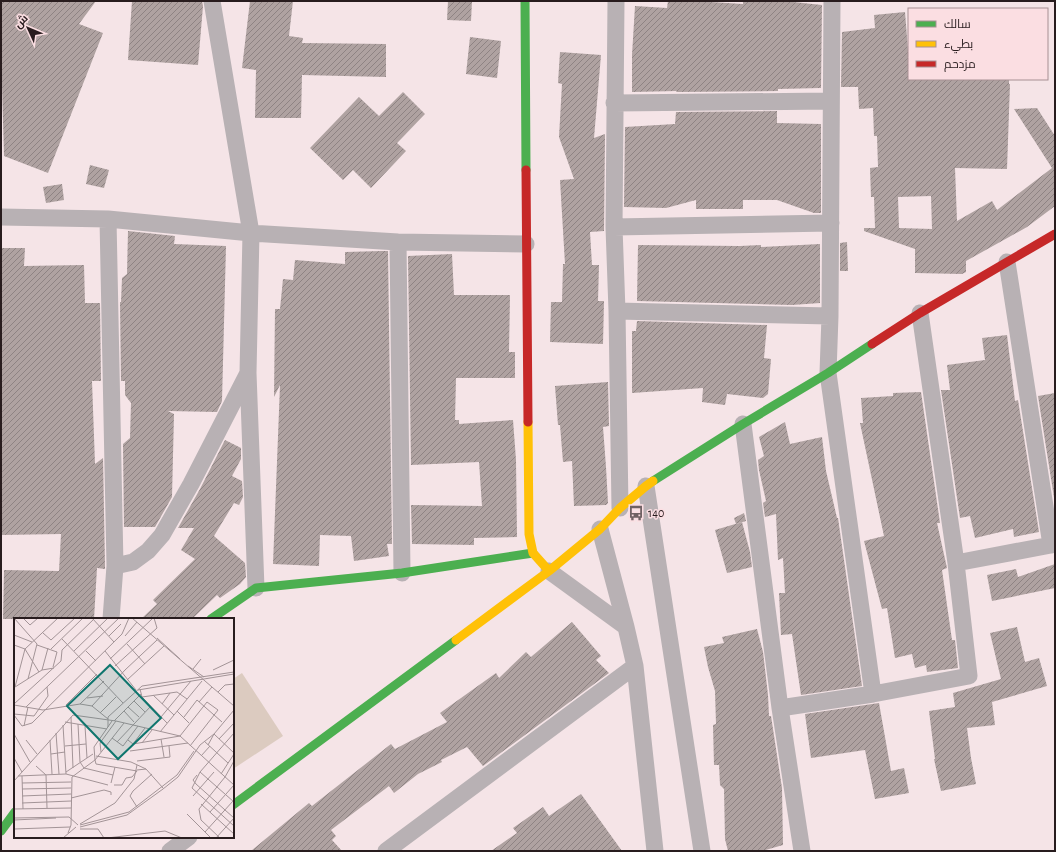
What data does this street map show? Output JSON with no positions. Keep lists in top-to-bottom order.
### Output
{
  "places": {
    "bus stop": ["140"]
  },
  "legend": ["سالك", "بطيء", "مزدحم"],
  "north": "top left"
}
